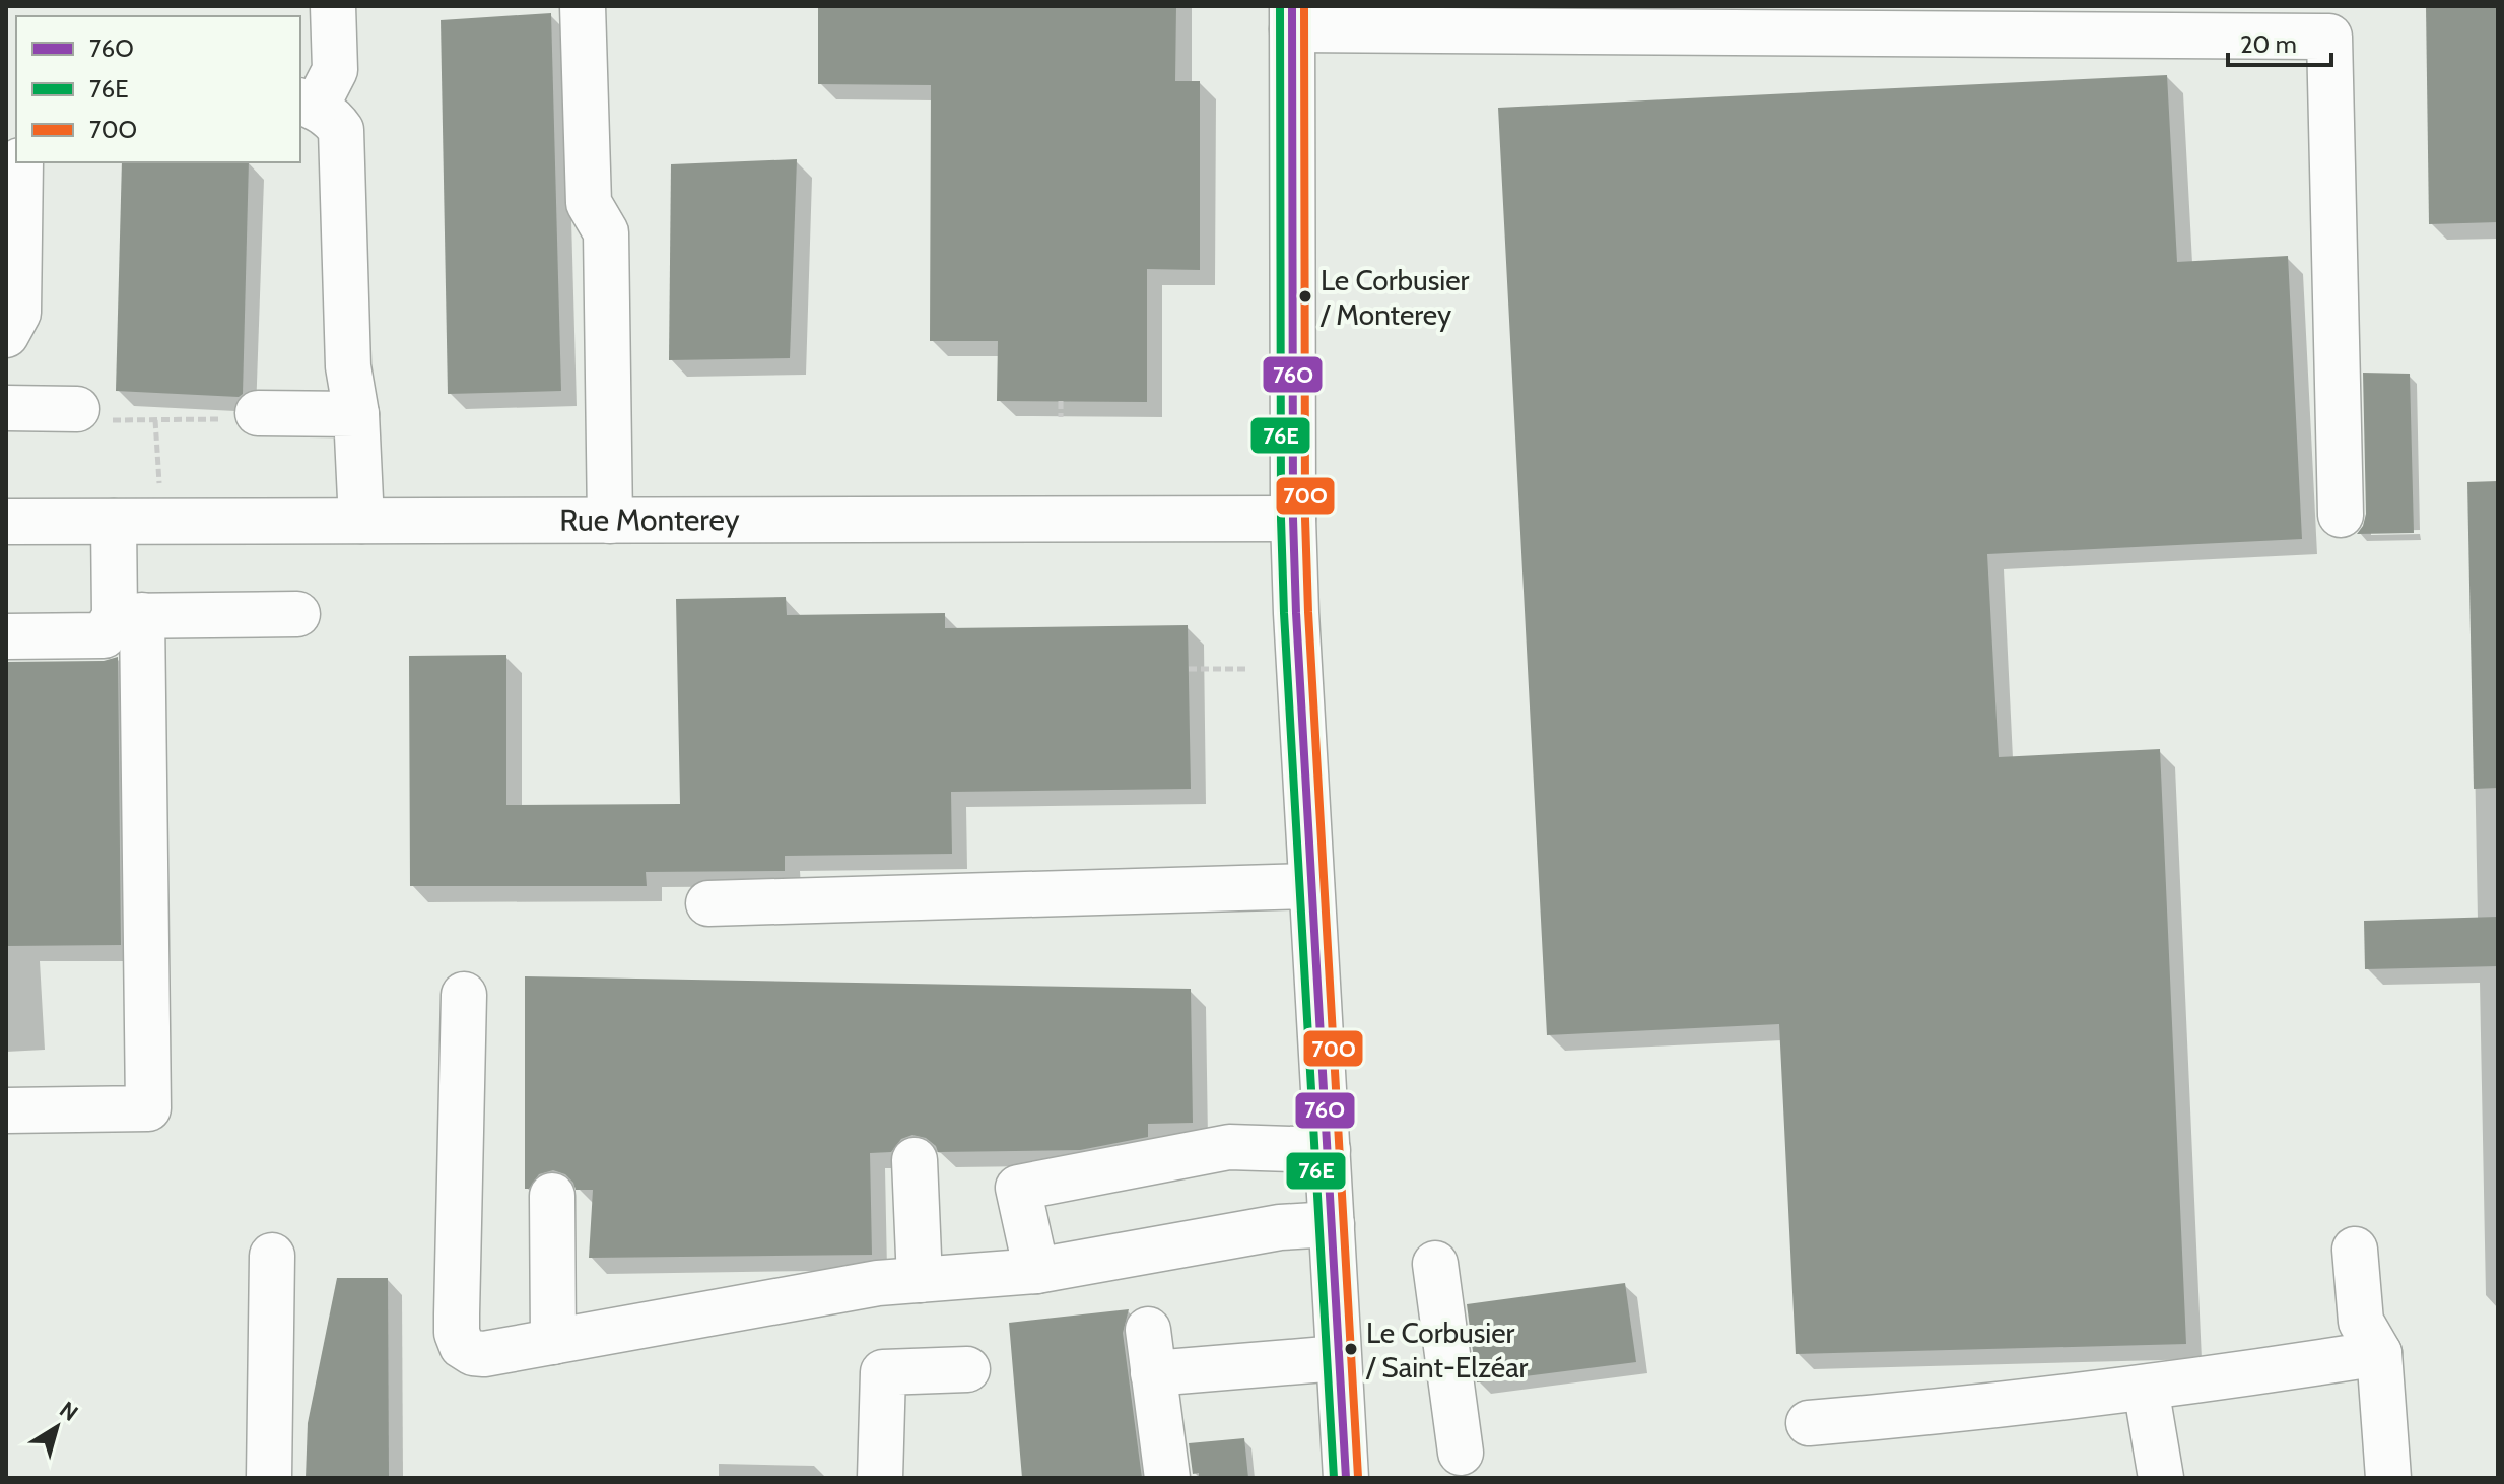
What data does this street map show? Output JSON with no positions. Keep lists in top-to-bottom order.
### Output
{
  "streets": {
    "street": ["Rue Monterey"]
  },
  "places": ["Le Corbusier / Monterey", "Le Corbusier / Saint-Elzéar"],
  "lines": ["transit line 76O", "transit line 76E", "transit line 70O"],
  "legend": ["76O", "76E", "70O"],
  "scale_bar": "20 m",
  "north": "top right"
}
